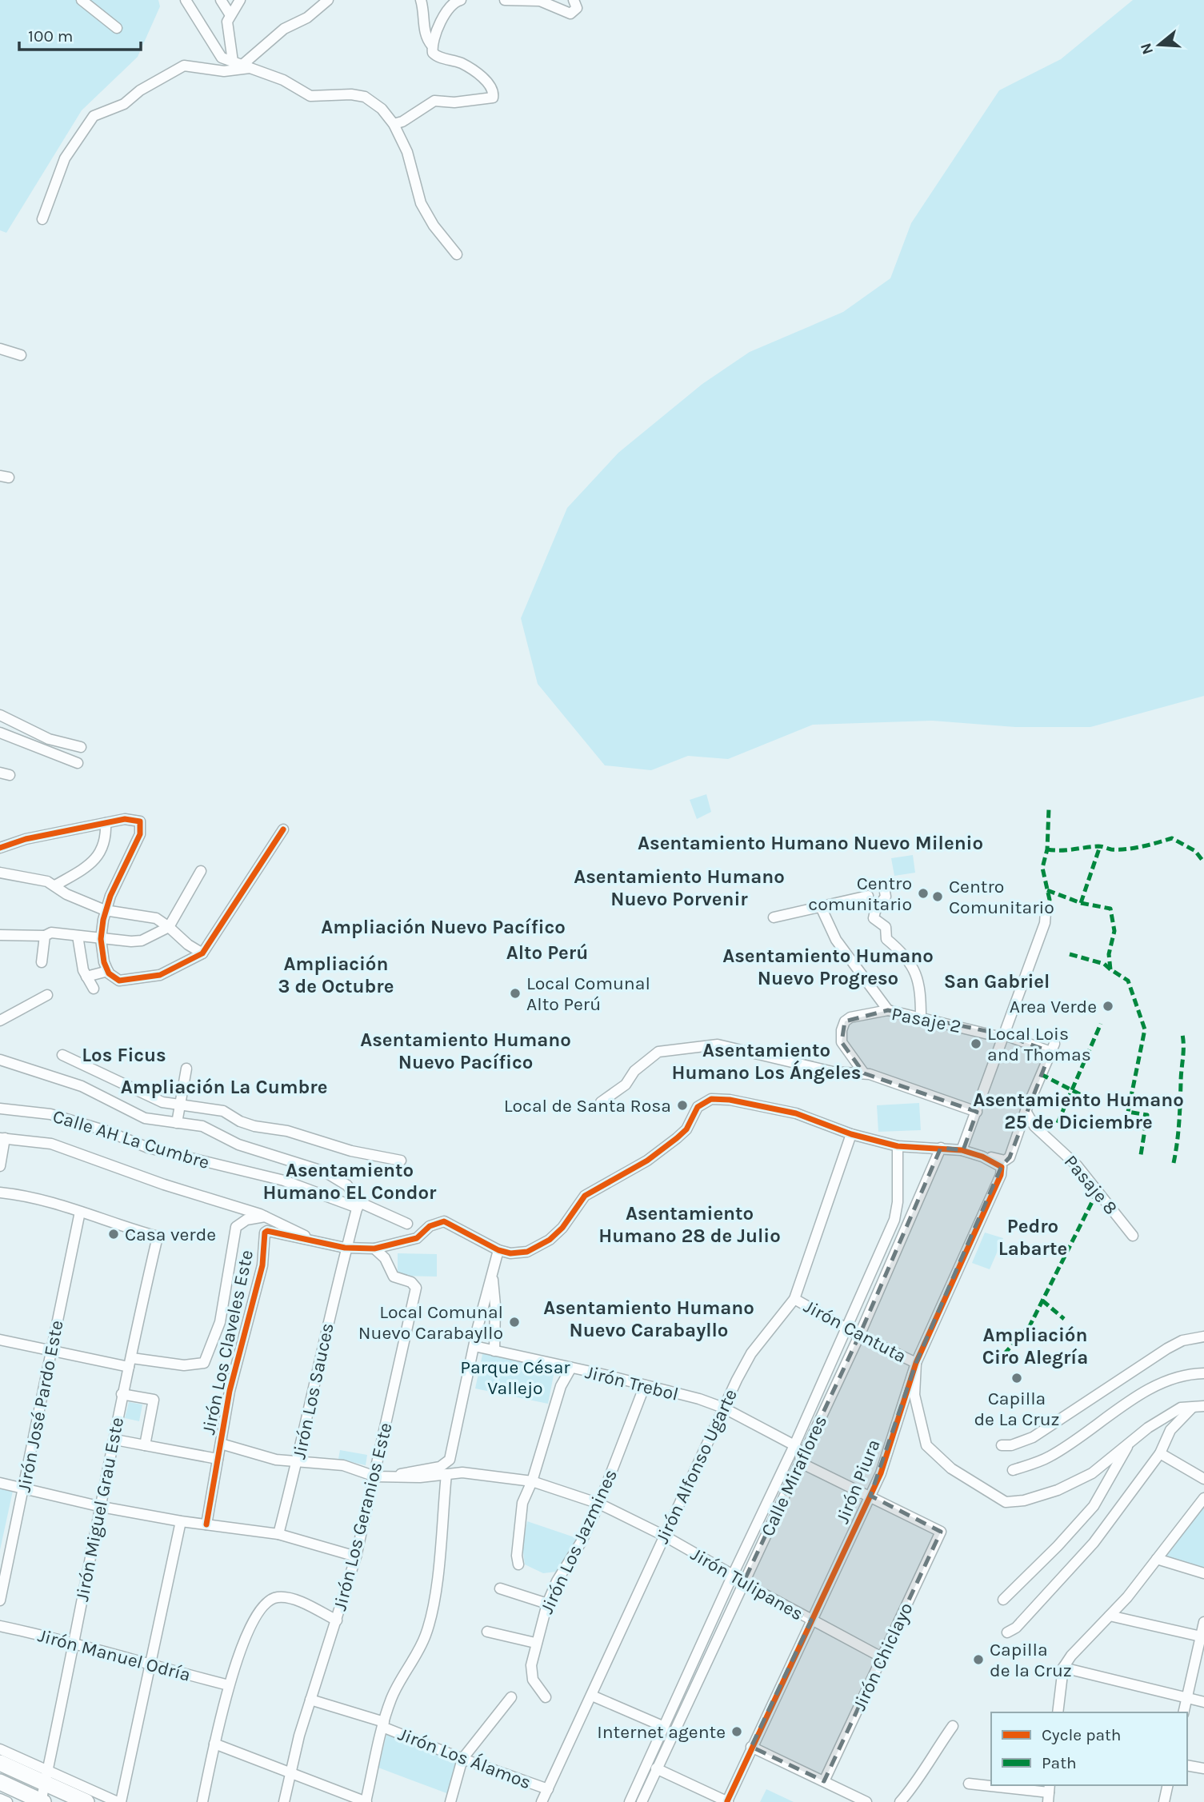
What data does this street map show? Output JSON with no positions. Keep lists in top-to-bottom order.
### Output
{
  "streets": {
    "street": [
      "Pasaje 2",
      "Calle AH La Cumbre",
      "Pasaje 8",
      "Jirón Cantuta",
      "Jirón Los Claveles Este",
      "Jirón Trebol",
      "Jirón Los Sauces",
      "Jirón José Pardo Este",
      "Jirón Alfonso Ugarte",
      "Calle Miraflores",
      "Jirón Piura",
      "Jirón Miguel Grau Este",
      "Jirón Los Geranios Este",
      "Jirón Los Jazmines",
      "Jirón Tulipanes",
      "Jirón Manuel Odría",
      "Jirón Chiclayo",
      "Jirón Los Álamos"
    ]
  },
  "crossings": [
    ["Pasaje 2", "Pasaje 8"],
    ["Calle AH La Cumbre", "Jirón Los Sauces"],
    ["Jirón Cantuta", "Jirón Alfonso Ugarte"],
    ["Jirón Cantuta", "Calle Miraflores"],
    ["Jirón Cantuta", "Jirón Piura"],
    ["Jirón Los Claveles Este", "Jirón Tulipanes"],
    ["Jirón Trebol", "Jirón Alfonso Ugarte"],
    ["Jirón Trebol", "Calle Miraflores"],
    ["Jirón Trebol", "Jirón Los Jazmines"],
    ["Jirón Los Sauces", "Jirón Tulipanes"],
    ["Jirón José Pardo Este", "Jirón Miguel Grau Este"],
    ["Jirón Alfonso Ugarte", "Jirón Tulipanes"],
    ["Jirón Alfonso Ugarte", "Jirón Los Álamos"],
    ["Calle Miraflores", "Jirón Tulipanes"],
    ["Jirón Piura", "Jirón Tulipanes"],
    ["Jirón Piura", "Jirón Chiclayo"],
    ["Jirón Miguel Grau Este", "Jirón Manuel Odría"],
    ["Jirón Los Geranios Este", "Jirón Tulipanes"],
    ["Jirón Los Geranios Este", "Jirón Los Álamos"],
    ["Jirón Los Jazmines", "Jirón Tulipanes"],
    ["Jirón Tulipanes", "Jirón Chiclayo"]
  ],
  "districts": [
    "Asentamiento Humano Nuevo Milenio",
    "Asentamiento Humano Nuevo Porvenir",
    "Ampliación Nuevo Pacífico",
    "Alto Perú",
    "Asentamiento Humano Nuevo Progreso",
    "Ampliación 3 de Octubre",
    "San Gabriel",
    "Asentamiento Humano Nuevo Pacífico",
    "Asentamiento Humano Los Ángeles",
    "Los Ficus",
    "Ampliación La Cumbre",
    "Asentamiento Humano 25 de Diciembre",
    "Asentamiento Humano EL Condor",
    "Asentamiento Humano 28 de Julio",
    "Pedro Labarte",
    "Asentamiento Humano Nuevo Carabayllo",
    "Ampliación Ciro Alegría"
  ],
  "parks": ["Parque César Vallejo"],
  "places": [
    "Centro comunitario",
    "Centro Comunitario",
    "Local Comunal Alto Perú",
    "Area Verde",
    "Local Lois and Thomas",
    "Local de Santa Rosa",
    "Casa verde",
    "Local Comunal Nuevo Carabayllo",
    "Capilla de La Cruz",
    "Capilla de la Cruz",
    "Internet agente"
  ],
  "legend": ["Cycle path", "Path"],
  "scale_bar": "100 m",
  "north": "left"
}
